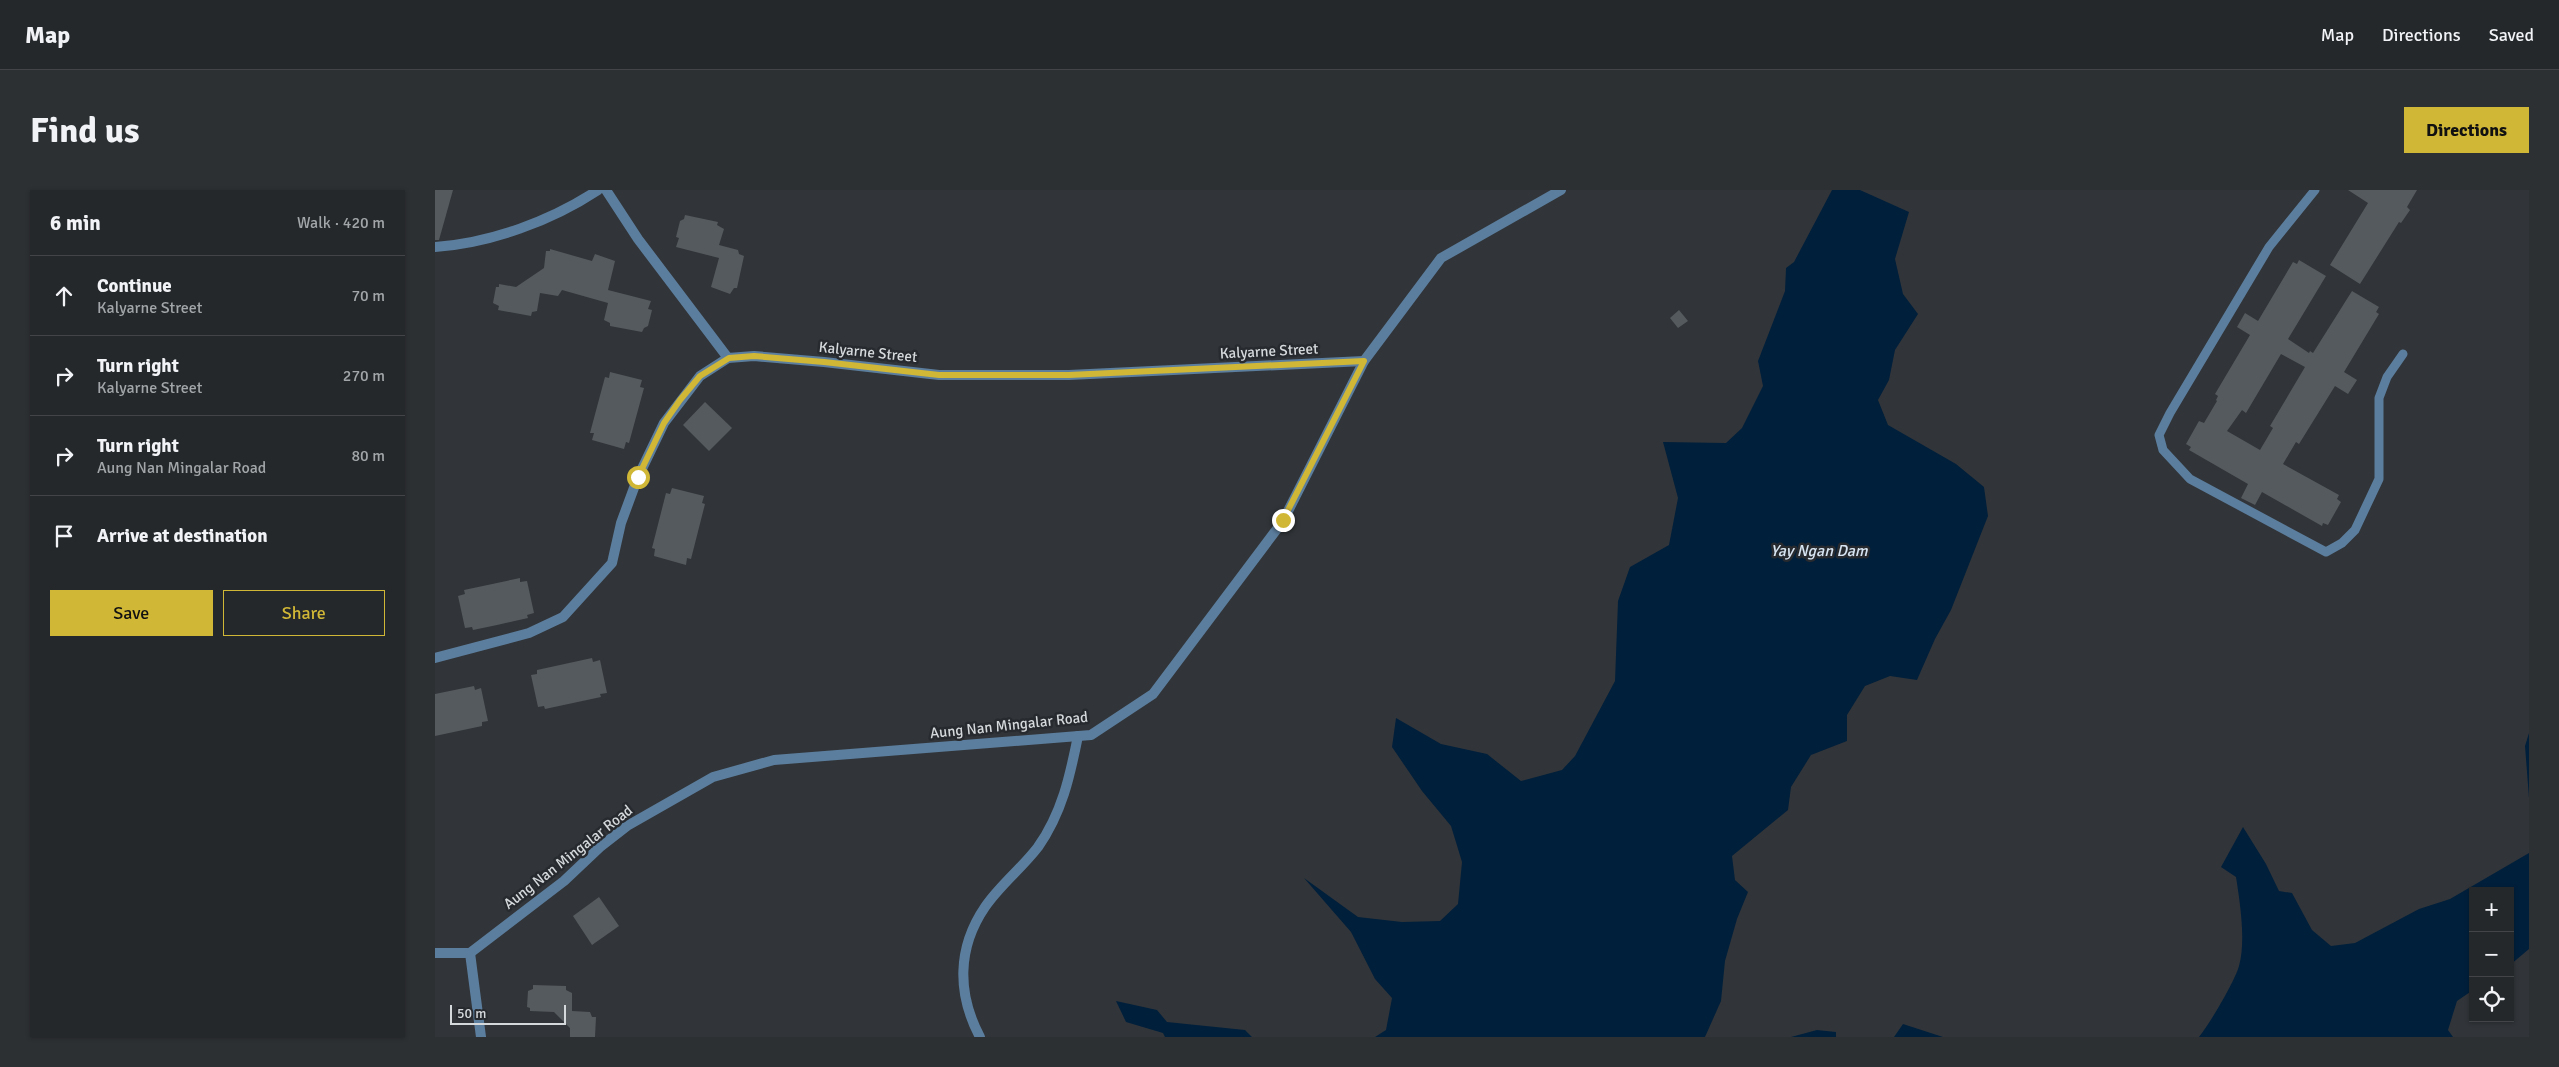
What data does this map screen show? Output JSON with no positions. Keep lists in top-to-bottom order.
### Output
{
  "streets": {
    "street": ["Kalyarne Street", "Aung Nan Mingalar Road"]
  },
  "crossings": [
    ["Kalyarne Street", "Aung Nan Mingalar Road"]
  ],
  "water": ["Yay Ngan Dam"],
  "scale_bar": "50 m",
  "page": {
    "header": "Map",
    "nav": ["Map", "Directions", "Saved"],
    "buttons": [
      "Directions",
      ["Save", "Share"]
    ],
    "title": "Find us",
    "heading": ["6 min", "Walk · 420 m"],
    "list": [
      ["Continue", "Kalyarne Street", "70 m"],
      ["Turn right", "Kalyarne Street", "270 m"],
      ["Turn right", "Aung Nan Mingalar Road", "80 m"],
      "Arrive at destination"
    ],
    "map_buttons": ["+", "−"],
    "scale": "50 m"
  }
}
